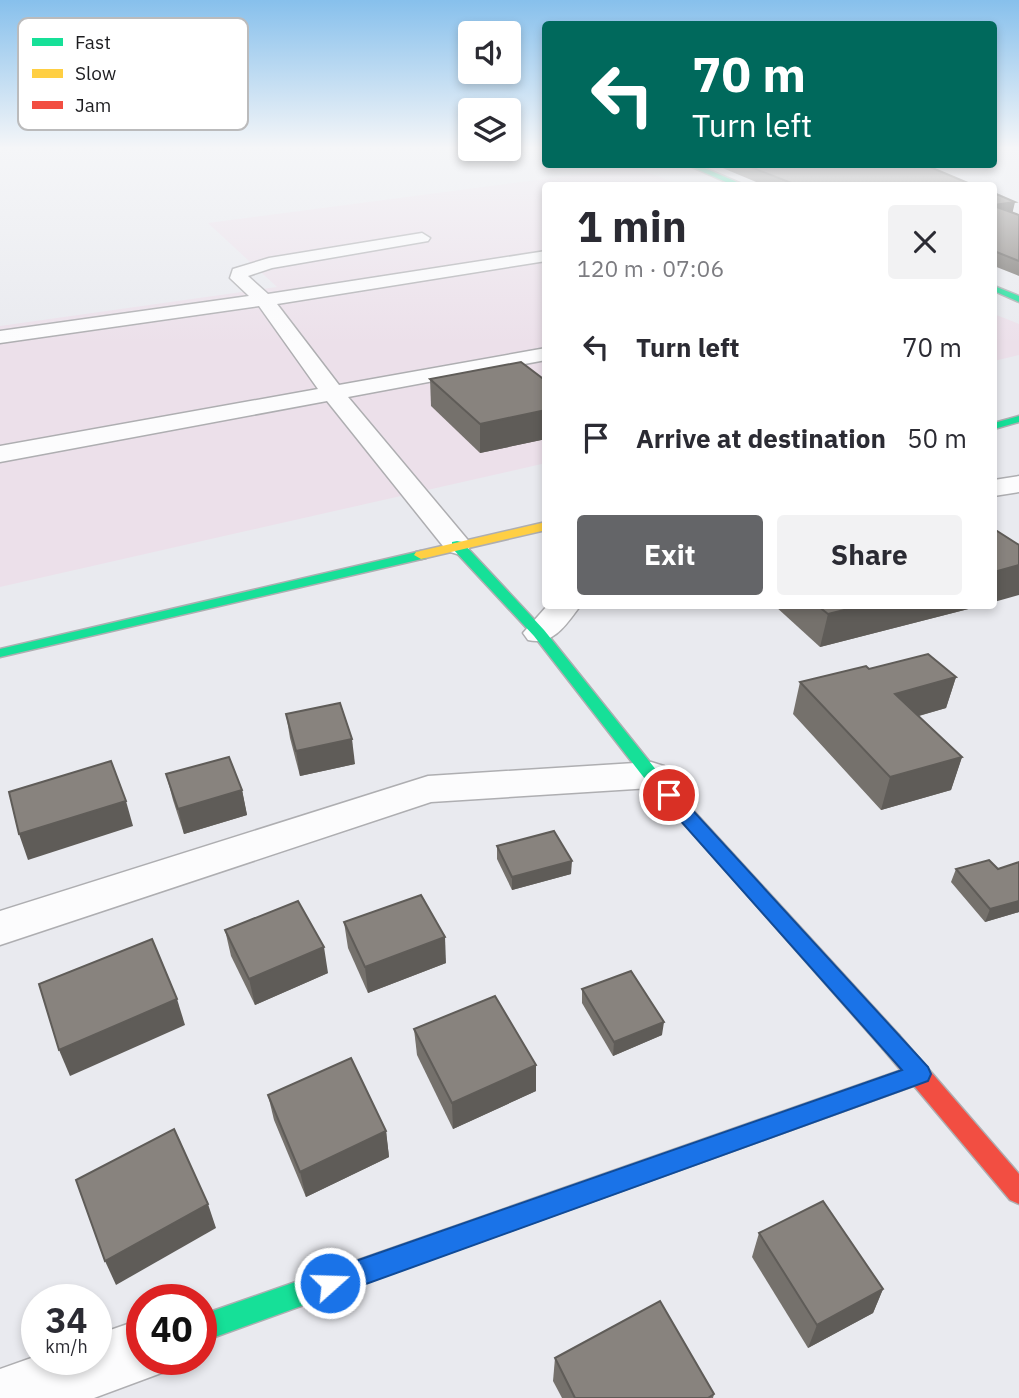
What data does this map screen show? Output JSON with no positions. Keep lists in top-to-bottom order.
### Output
{
  "legend": ["Fast", "Slow", "Jam"],
  "page": {
    "turn": ["70 m", "Turn left"],
    "heading": ["1 min", "120 m · 07:06"],
    "list": [
      {
        "name": "Turn left",
        "value": "70 m"
      },
      {
        "name": "Arrive at destination",
        "value": "50 m"
      }
    ],
    "buttons": ["Exit", "Share"],
    "speed": "34 km/h",
    "limit": "40"
  }
}
